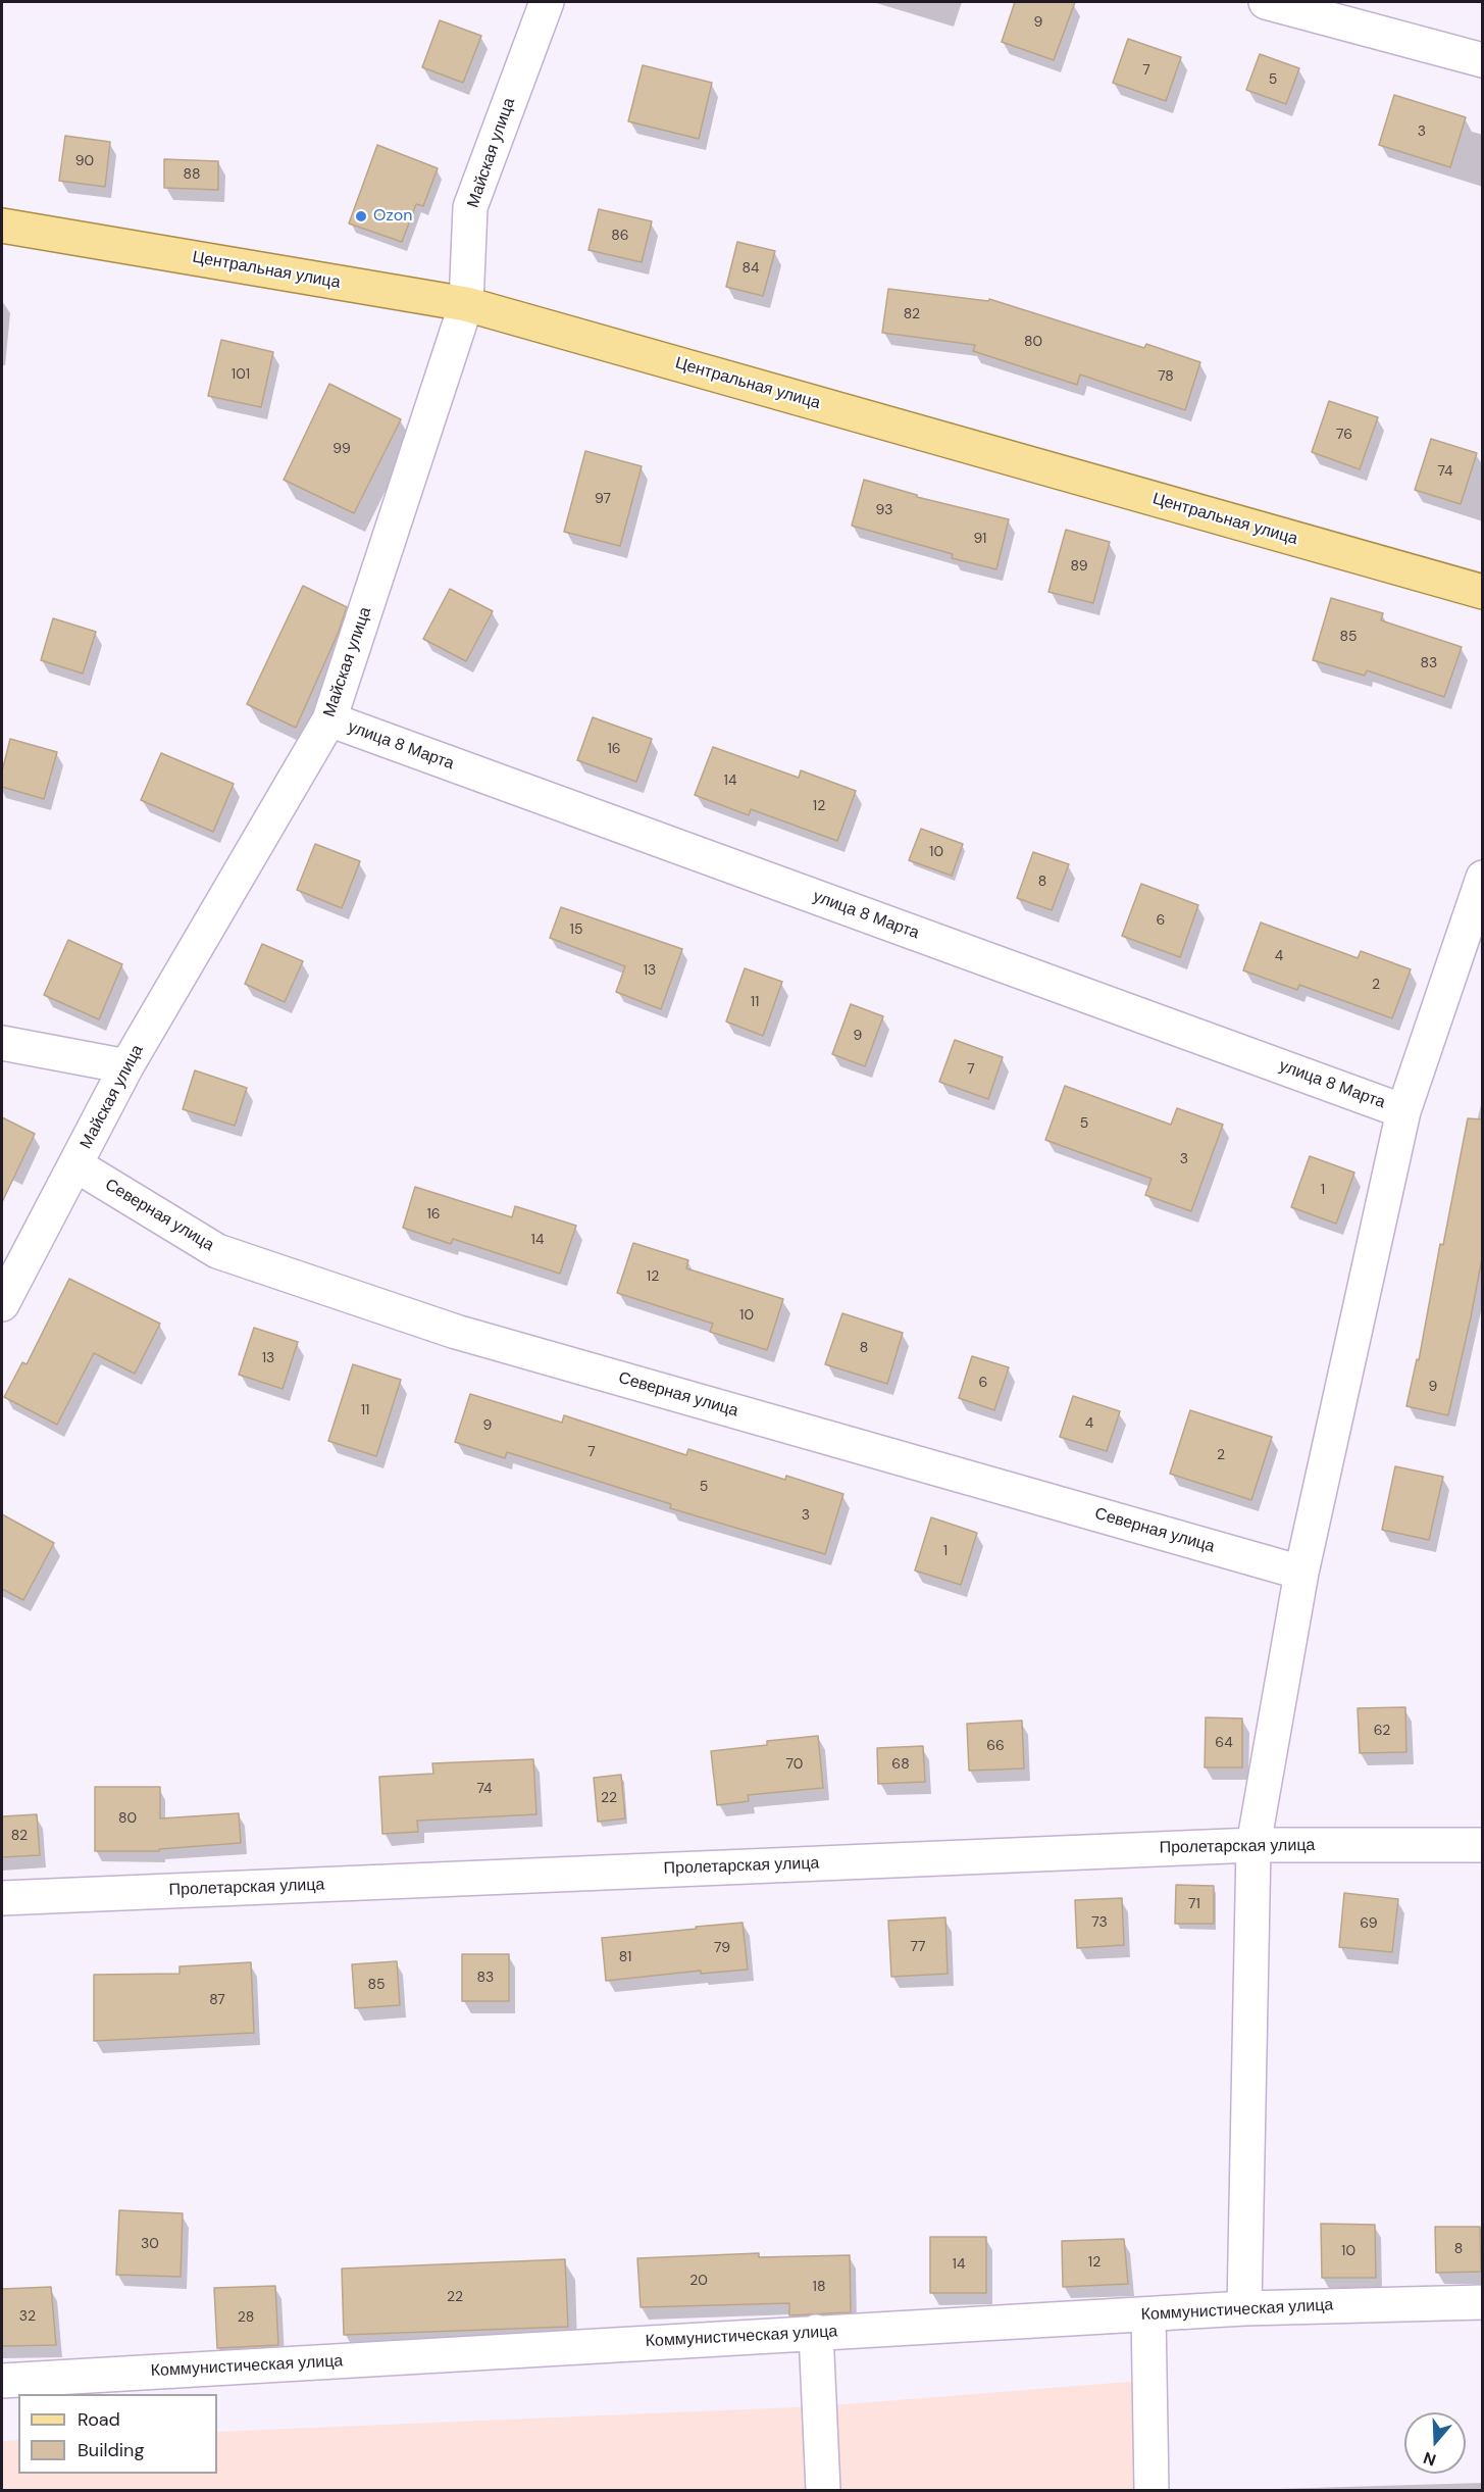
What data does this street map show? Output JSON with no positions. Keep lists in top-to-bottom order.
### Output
{
  "streets": {
    "main road": ["Центральная улица"],
    "street": [
      "Майская улица",
      "улица 8 Марта",
      "Северная улица",
      "Пролетарская улица",
      "Коммунистическая улица"
    ]
  },
  "crossings": [
    ["Майская улица", "Центральная улица"],
    ["Майская улица", "улица 8 Марта"],
    ["Майская улица", "Северная улица"]
  ],
  "places": ["Ozon"],
  "house_numbers": [
    "9",
    "7",
    "5",
    "3",
    "90",
    "88",
    "86",
    "84",
    "82",
    "80",
    "101",
    "78",
    "76",
    "99",
    "74",
    "97",
    "93",
    "91",
    "89",
    "85",
    "83",
    "16",
    "14",
    "12",
    "10",
    "8",
    "6",
    "15",
    "4",
    "13",
    "2",
    "11",
    "9",
    "7",
    "5",
    "3",
    "1",
    "16",
    "14",
    "12",
    "10",
    "8",
    "13",
    "6",
    "9",
    "11",
    "4",
    "9",
    "7",
    "2",
    "5",
    "3",
    "1",
    "62",
    "64",
    "66",
    "70",
    "68",
    "74",
    "22",
    "80",
    "82",
    "71",
    "73",
    "69",
    "77",
    "79",
    "81",
    "83",
    "85",
    "87",
    "30",
    "8",
    "10",
    "12",
    "14",
    "20",
    "18",
    "22",
    "32",
    "28"
  ],
  "legend": ["Road", "Building"],
  "north": "bottom"
}
